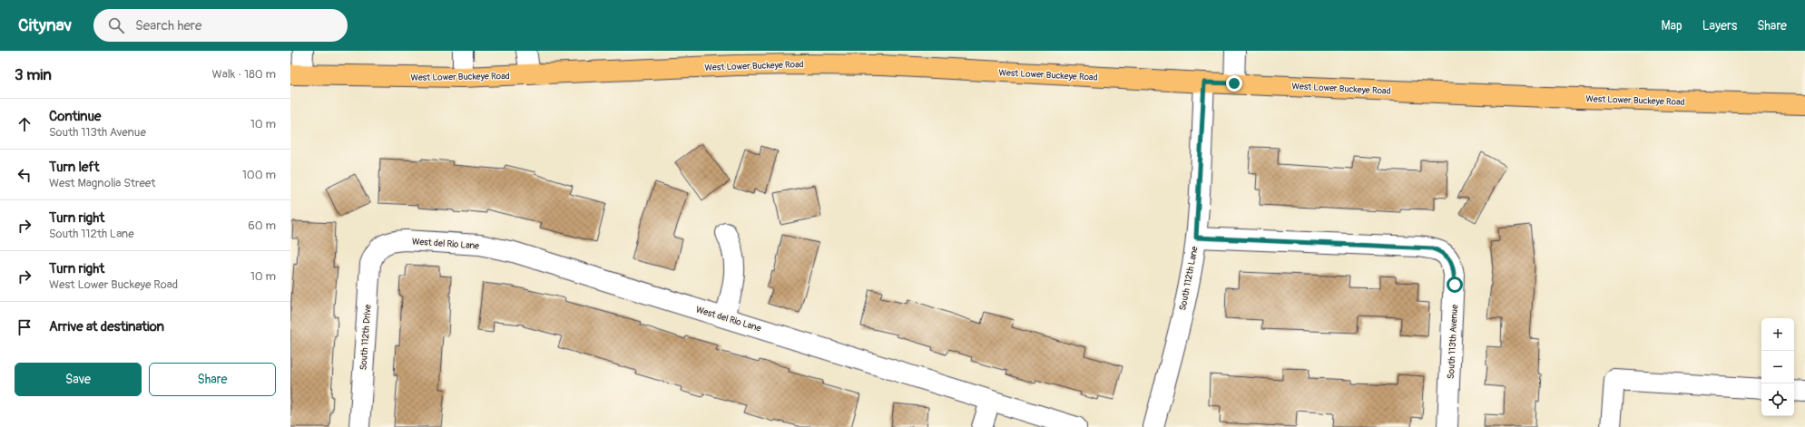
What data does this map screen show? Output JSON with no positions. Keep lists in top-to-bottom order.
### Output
{
  "streets": {
    "main road": ["West Lower Buckeye Road"],
    "street": [
      "West del Rio Lane",
      "South 112th Lane",
      "South 112th Drive",
      "South 113th Avenue"
    ]
  },
  "crossings": [
    ["West Lower Buckeye Road", "South 112th Lane"],
    ["West del Rio Lane", "South 112th Drive"],
    ["South 112th Lane", "South 113th Avenue"]
  ],
  "page": {
    "header": "Citynav",
    "search": "Search here",
    "nav": ["Map", "Layers", "Share"],
    "heading": ["3 min", "Walk · 180 m"],
    "list": [
      ["Continue", "South 113th Avenue", "10 m"],
      ["Turn left", "West Magnolia Street", "100 m"],
      ["Turn right", "South 112th Lane", "60 m"],
      ["Turn right", "West Lower Buckeye Road", "10 m"],
      "Arrive at destination"
    ],
    "map_buttons": ["+", "−"],
    "buttons": ["Save", "Share"]
  }
}
